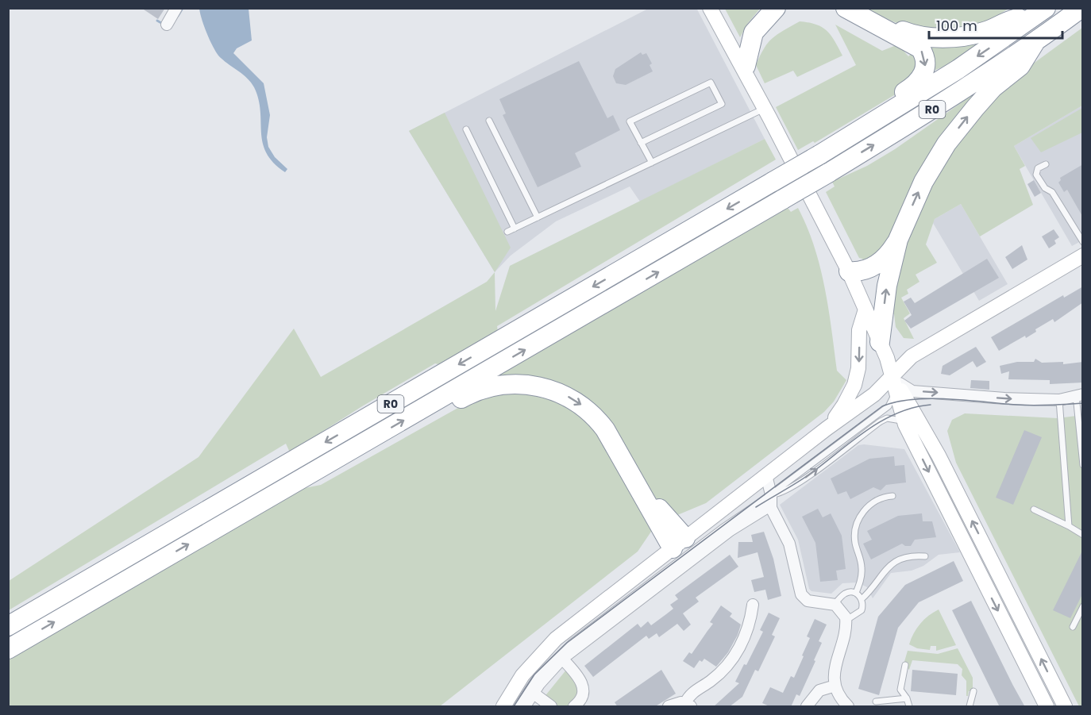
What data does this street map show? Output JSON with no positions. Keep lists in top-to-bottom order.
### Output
{
  "streets": {
    "highway": ["R0"]
  },
  "scale_bar": "100 m"
}
